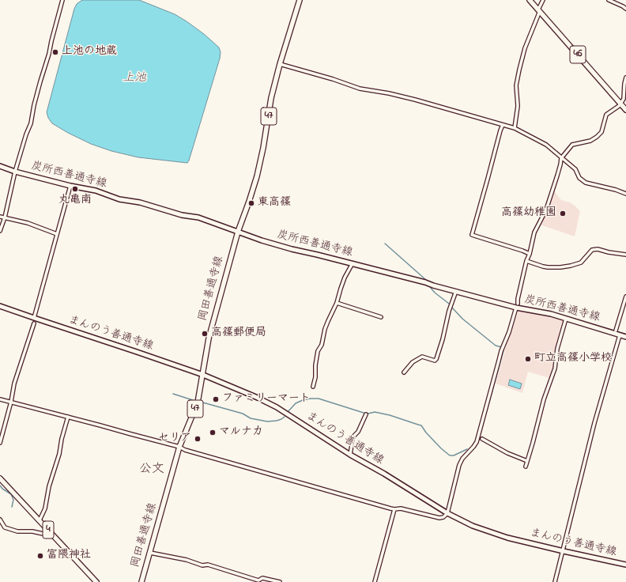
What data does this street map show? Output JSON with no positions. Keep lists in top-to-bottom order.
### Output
{
  "streets": {
    "main road": [
      "46",
      "47",
      "炭所西善通寺線",
      "岡田善通寺線",
      "まんのう善通寺線",
      "4"
    ]
  },
  "crossings": [
    ["炭所西善通寺線", "岡田善通寺線"],
    ["岡田善通寺線", "まんのう善通寺線"]
  ],
  "districts": ["公文"],
  "water": ["上池"],
  "places": [
    "上池の地蔵",
    "丸亀南",
    "東高篠",
    "高篠幼稚園",
    "高篠郵便局",
    "町立高篠小学校",
    "ファミリーマート",
    "マルナカ",
    "セリア",
    "富隈神社"
  ]
}
